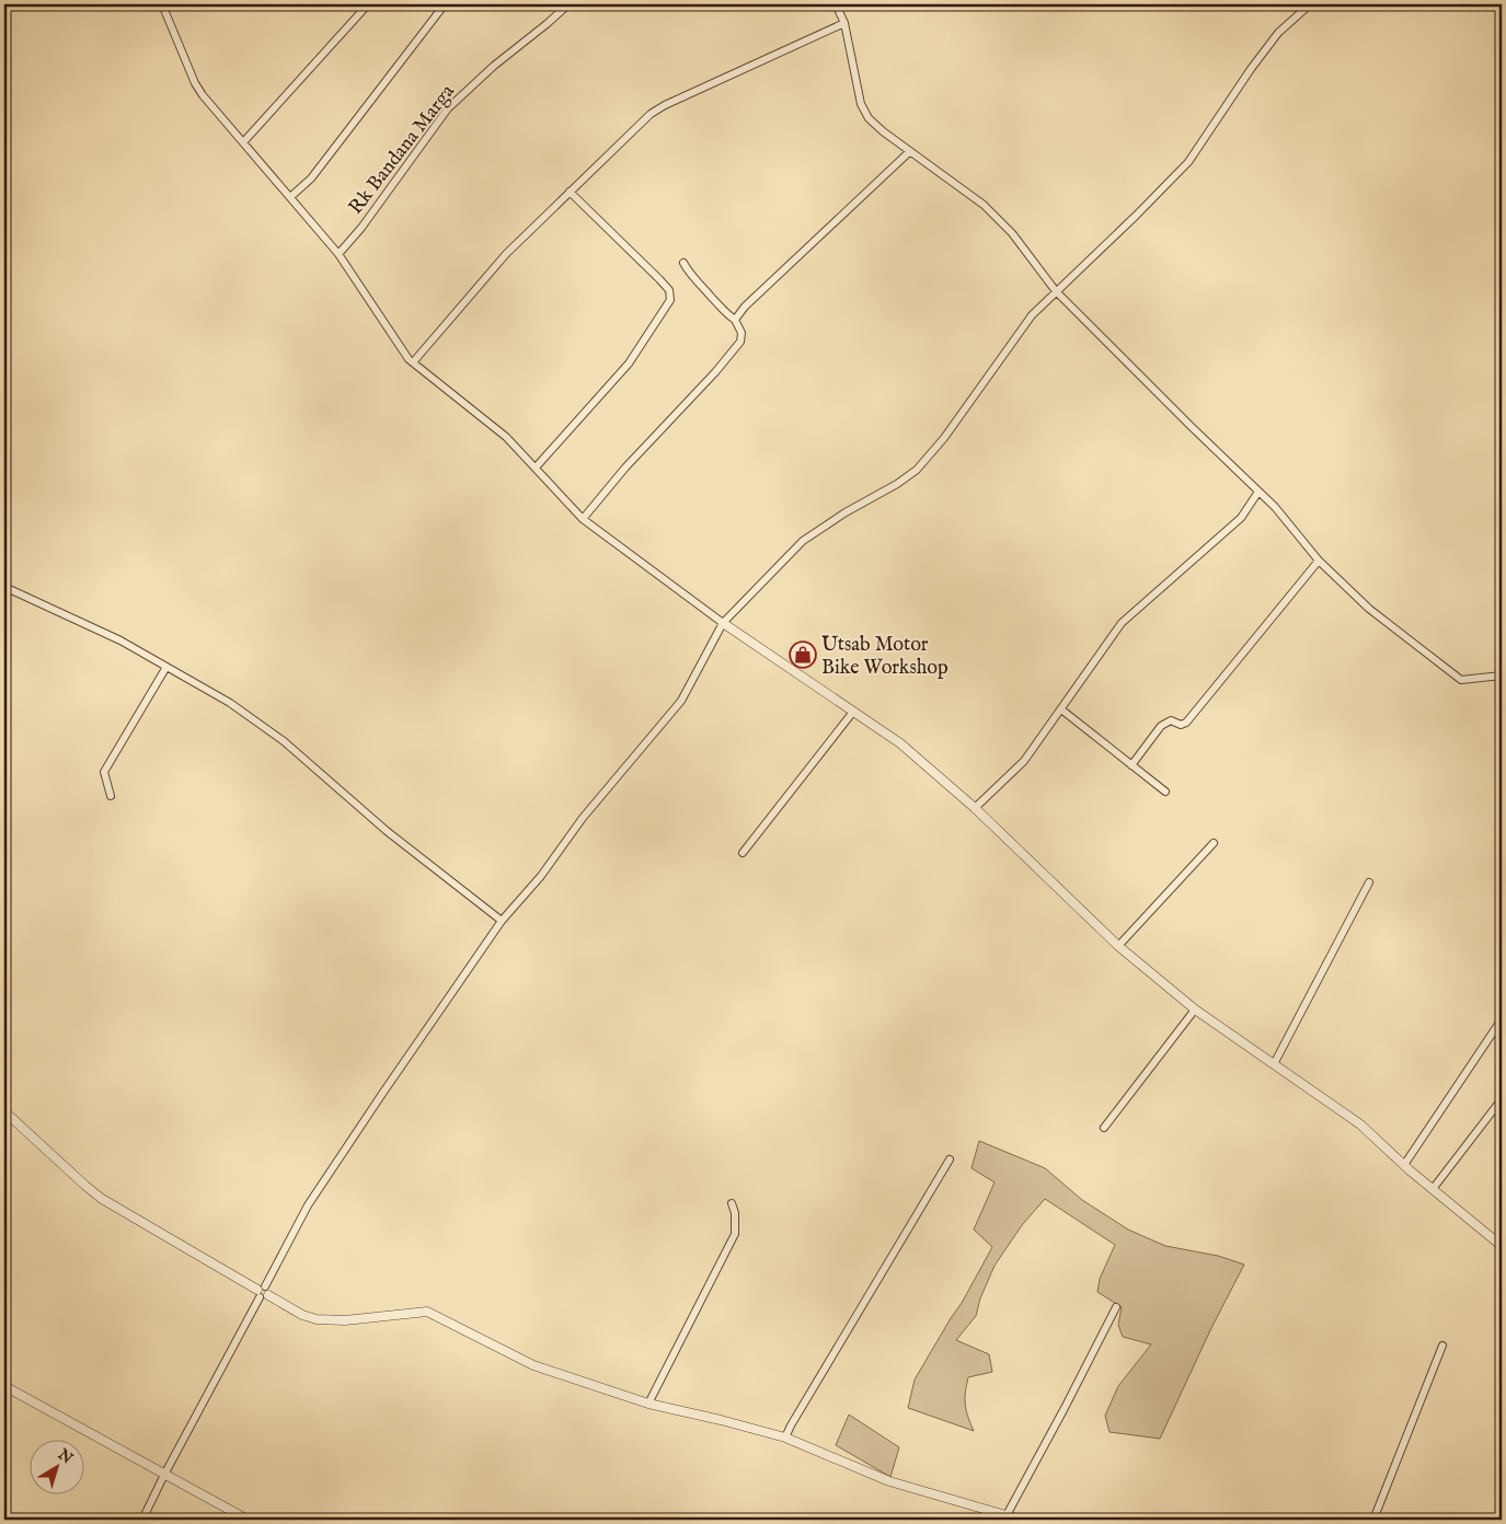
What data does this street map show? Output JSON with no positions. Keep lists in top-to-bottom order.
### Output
{
  "streets": {
    "street": ["Rk Bandana Marga"]
  },
  "places": {
    "shop": ["Utsab Motor Bike Workshop"]
  },
  "north": "top right"
}
